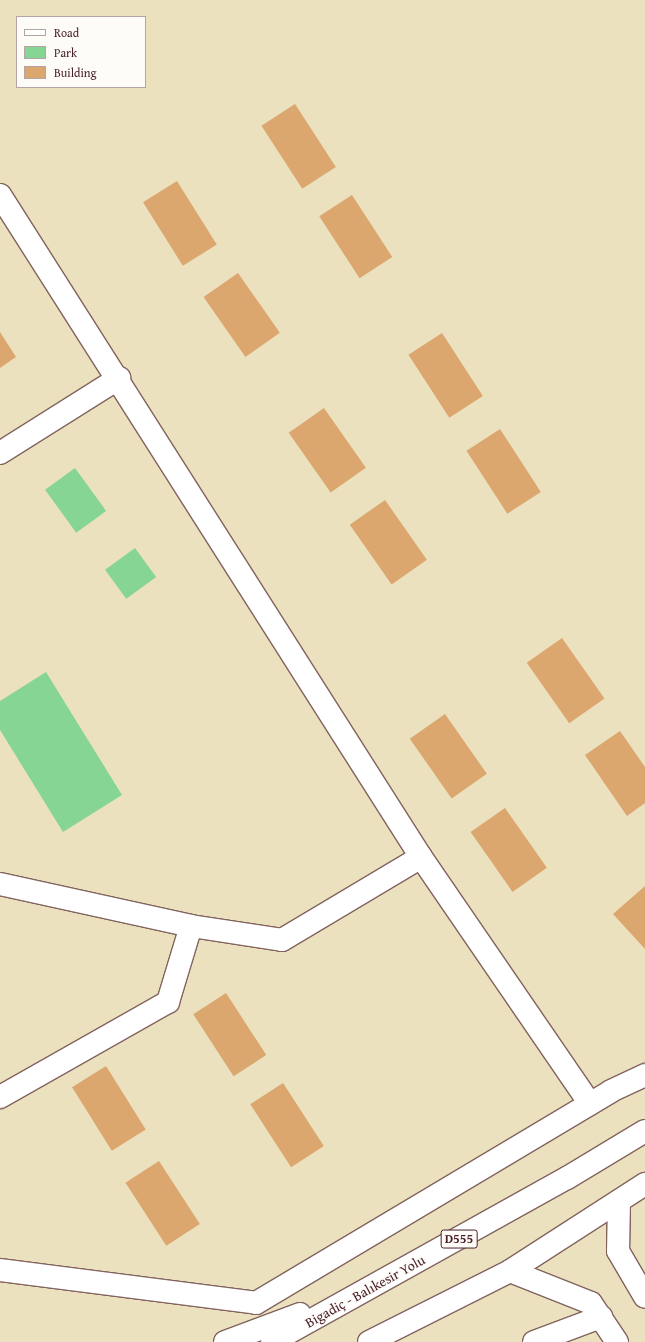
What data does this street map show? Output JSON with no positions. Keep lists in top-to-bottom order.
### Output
{
  "streets": {
    "main road": ["D555", "Bigadiç - Balıkesir Yolu"]
  },
  "legend": ["Road", "Park", "Building"]
}
